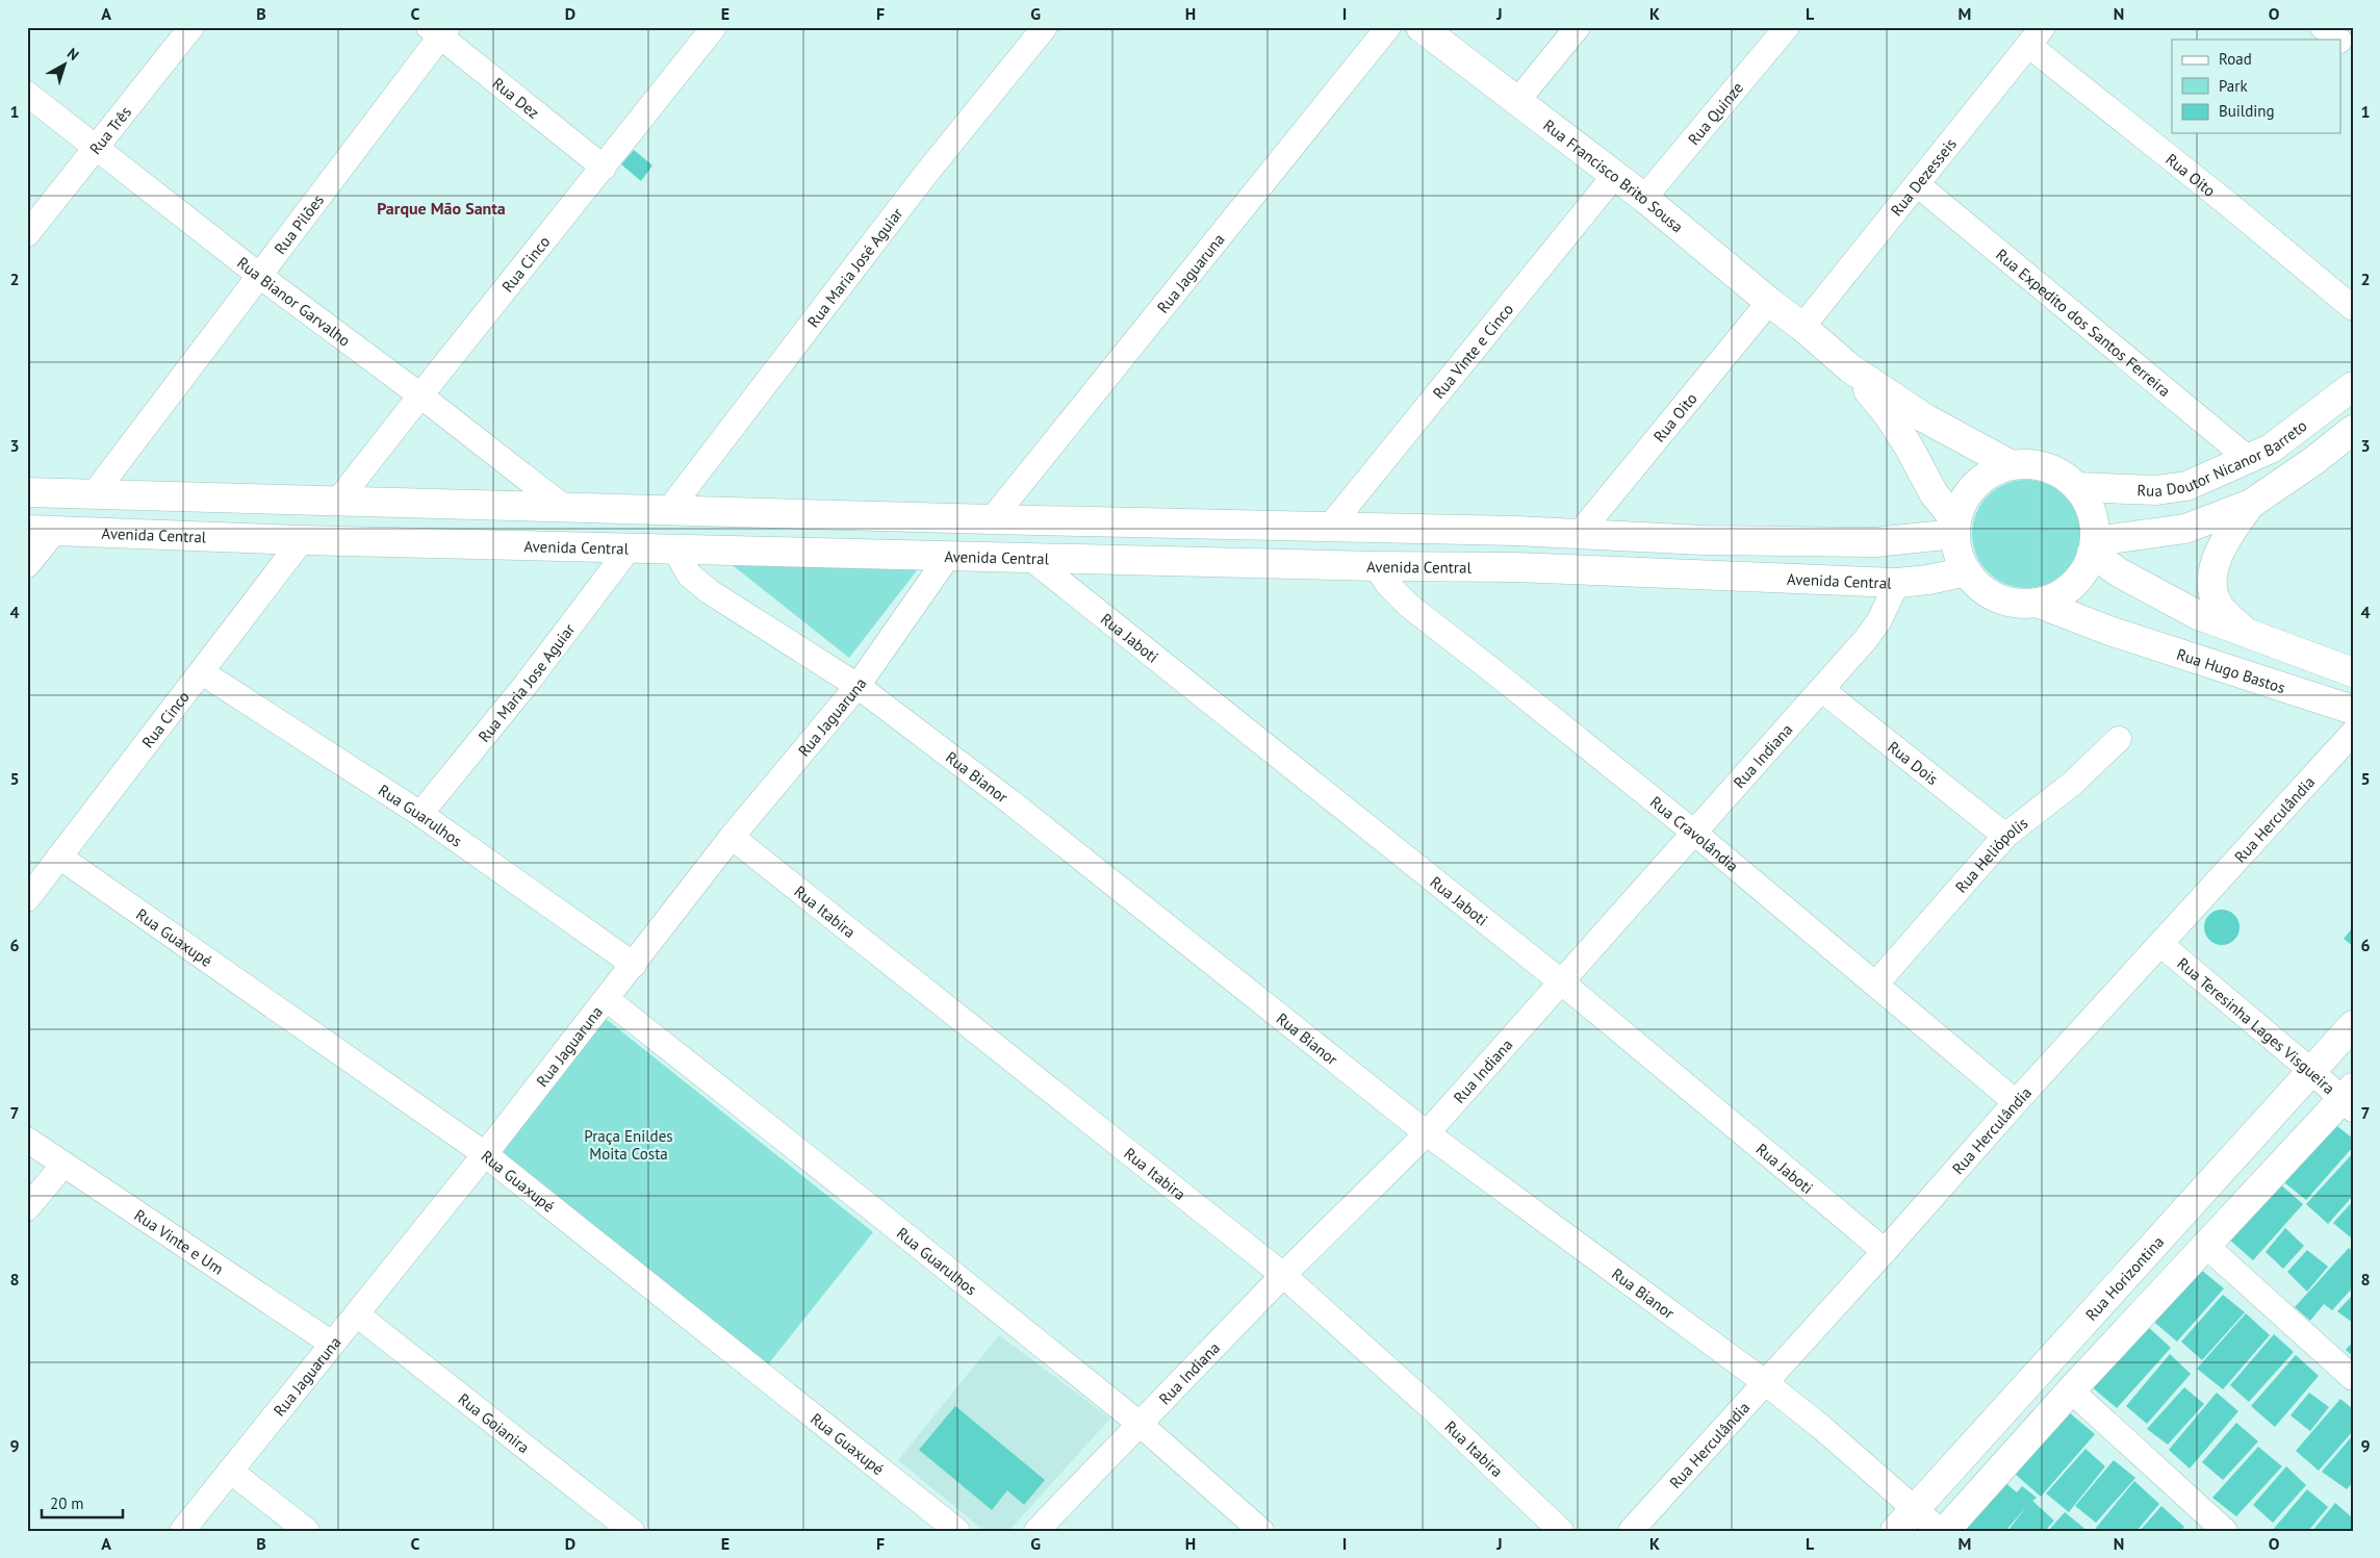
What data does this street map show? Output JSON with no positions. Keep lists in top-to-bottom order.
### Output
{
  "streets": {
    "main road": [
      "Rua Francisco Brito Sousa",
      "Rua Doutor Nicanor Barreto",
      "Avenida Central",
      "Rua Hugo Bastos",
      "Rua Horizontina"
    ],
    "street": [
      "Rua Dez",
      "Rua Quinze",
      "Rua Três",
      "Rua Oito",
      "Rua Dezesseis",
      "Rua Pilões",
      "Rua Cinco",
      "Rua Maria José Aguiar",
      "Rua Jaguaruna",
      "Rua Bianor Garvalho",
      "Rua Expedito dos Santos Ferreira",
      "Rua Vinte e Cinco",
      "Rua Jaboti",
      "Rua Maria Jose Aguiar",
      "Rua Indiana",
      "Rua Dois",
      "Rua Bianor",
      "Rua Guarulhos",
      "Rua Herculândia",
      "Rua Cravolândia",
      "Rua Heliópolis",
      "Rua Itabira",
      "Rua Guaxupé",
      "Rua Teresinha Lages Visgueira",
      "Rua Vinte e Um",
      "Rua Goianira"
    ]
  },
  "crossings": [
    ["Rua Dez", "Rua Pilões"],
    ["Rua Dez", "Rua Cinco"],
    ["Rua Quinze", "Rua Francisco Brito Sousa"],
    ["Rua Três", "Rua Bianor Garvalho"],
    ["Rua Oito", "Rua Francisco Brito Sousa"],
    ["Rua Oito", "Rua Dezesseis"],
    ["Rua Francisco Brito Sousa", "Rua Dezesseis"],
    ["Rua Francisco Brito Sousa", "Rua Vinte e Cinco"],
    ["Rua Dezesseis", "Rua Expedito dos Santos Ferreira"],
    ["Rua Pilões", "Rua Bianor Garvalho"],
    ["Rua Cinco", "Rua Bianor Garvalho"],
    ["Rua Cinco", "Avenida Central"],
    ["Rua Cinco", "Rua Guarulhos"],
    ["Rua Cinco", "Rua Guaxupé"],
    ["Rua Jaguaruna", "Avenida Central"],
    ["Rua Jaguaruna", "Rua Bianor"],
    ["Rua Jaguaruna", "Rua Guarulhos"],
    ["Rua Jaguaruna", "Rua Itabira"],
    ["Rua Jaguaruna", "Rua Guaxupé"],
    ["Rua Jaguaruna", "Rua Vinte e Um"],
    ["Rua Jaguaruna", "Rua Goianira"],
    ["Rua Expedito dos Santos Ferreira", "Rua Doutor Nicanor Barreto"],
    ["Rua Doutor Nicanor Barreto", "Avenida Central"],
    ["Rua Doutor Nicanor Barreto", "Rua Hugo Bastos"],
    ["Avenida Central", "Rua Jaboti"],
    ["Avenida Central", "Rua Hugo Bastos"],
    ["Avenida Central", "Rua Maria Jose Aguiar"],
    ["Avenida Central", "Rua Indiana"],
    ["Avenida Central", "Rua Bianor"],
    ["Avenida Central", "Rua Cravolândia"],
    ["Rua Jaboti", "Rua Indiana"],
    ["Rua Jaboti", "Rua Herculândia"],
    ["Rua Maria Jose Aguiar", "Rua Guarulhos"],
    ["Rua Indiana", "Rua Dois"],
    ["Rua Indiana", "Rua Bianor"],
    ["Rua Indiana", "Rua Guarulhos"],
    ["Rua Indiana", "Rua Cravolândia"],
    ["Rua Indiana", "Rua Itabira"],
    ["Rua Dois", "Rua Heliópolis"],
    ["Rua Bianor", "Rua Herculândia"],
    ["Rua Bianor", "Rua Horizontina"],
    ["Rua Herculândia", "Rua Cravolândia"],
    ["Rua Herculândia", "Rua Teresinha Lages Visgueira"],
    ["Rua Cravolândia", "Rua Heliópolis"],
    ["Rua Teresinha Lages Visgueira", "Rua Horizontina"]
  ],
  "districts": ["Parque Mão Santa"],
  "parks": ["Praça Enildes Moita Costa"],
  "legend": ["Road", "Park", "Building"],
  "scale_bar": "20 m",
  "north": "top right",
  "grid": {
    "columns": [
      "A",
      "B",
      "C",
      "D",
      "E",
      "F",
      "G",
      "H",
      "I",
      "J",
      "K",
      "L",
      "M",
      "N",
      "O"
    ],
    "rows": [
      "1",
      "2",
      "3",
      "4",
      "5",
      "6",
      "7",
      "8",
      "9"
    ]
  }
}
